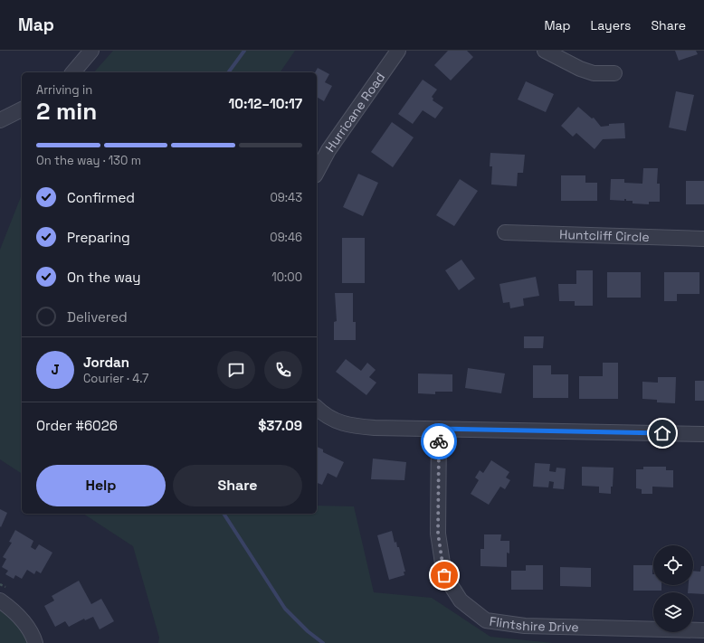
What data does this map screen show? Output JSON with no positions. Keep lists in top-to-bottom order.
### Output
{
  "streets": {
    "street": ["Hurricane Road", "Huntcliff Circle", "Flintshire Drive"]
  },
  "page": {
    "header": "Map",
    "nav": ["Map", "Layers", "Share"],
    "heading": ["2 min", "Arriving in", "10:12–10:17"],
    "panel": [
      "Jordan",
      "Courier · 4.7",
      "Order #6026",
      "$37.09"
    ],
    "bar": "On the way · 130 m",
    "list": [
      ["Confirmed", "09:43"],
      ["Preparing", "09:46"],
      ["On the way", "10:00"],
      "Delivered"
    ],
    "round": "J",
    "buttons": ["Help", "Share"]
  }
}
